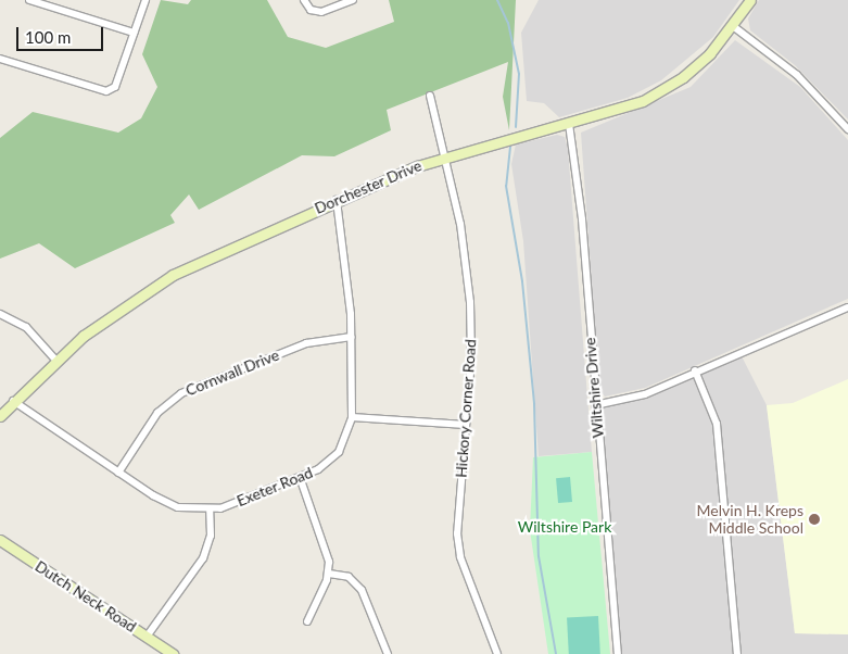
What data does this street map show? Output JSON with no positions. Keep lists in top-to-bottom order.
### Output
{
  "streets": {
    "street": [
      "Dorchester Drive",
      "Cornwall Drive",
      "Wiltshire Drive",
      "Hickory Corner Road",
      "Exeter Road",
      "Dutch Neck Road"
    ]
  },
  "crossings": [
    ["Dorchester Drive", "Wiltshire Drive"],
    ["Dorchester Drive", "Hickory Corner Road"],
    ["Dorchester Drive", "Exeter Road"],
    ["Cornwall Drive", "Exeter Road"]
  ],
  "parks": ["Wiltshire Park"],
  "places": ["Melvin H. Kreps Middle School"],
  "scale_bar": "100 m"
}
